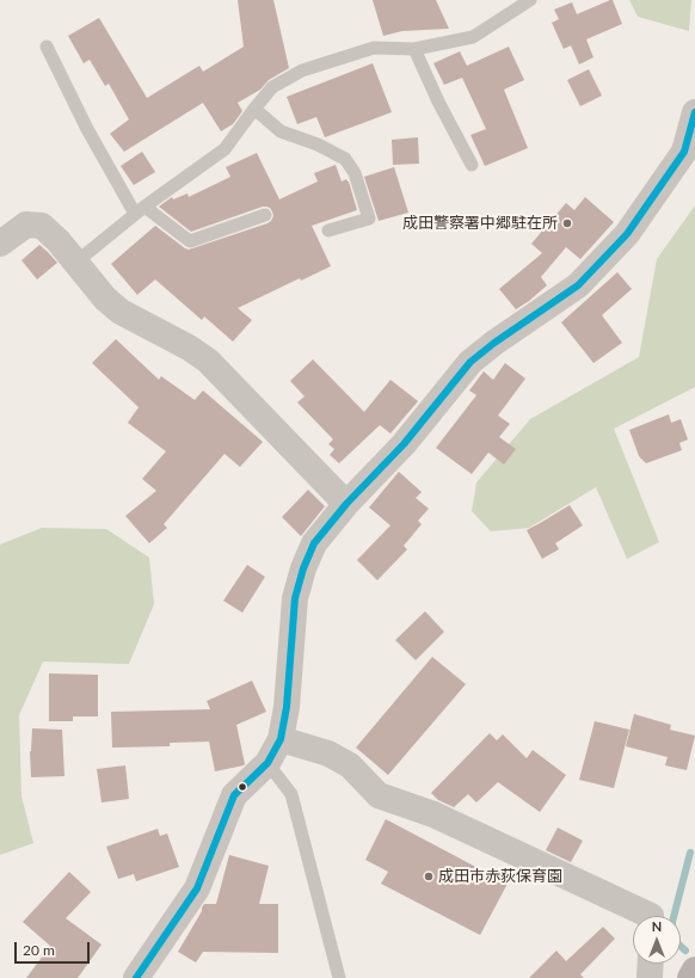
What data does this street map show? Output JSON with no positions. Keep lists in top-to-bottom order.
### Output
{
  "places": ["成田警察署中郷駐在所", "成田市赤荻保育園"],
  "scale_bar": "20 m",
  "north": "top"
}
